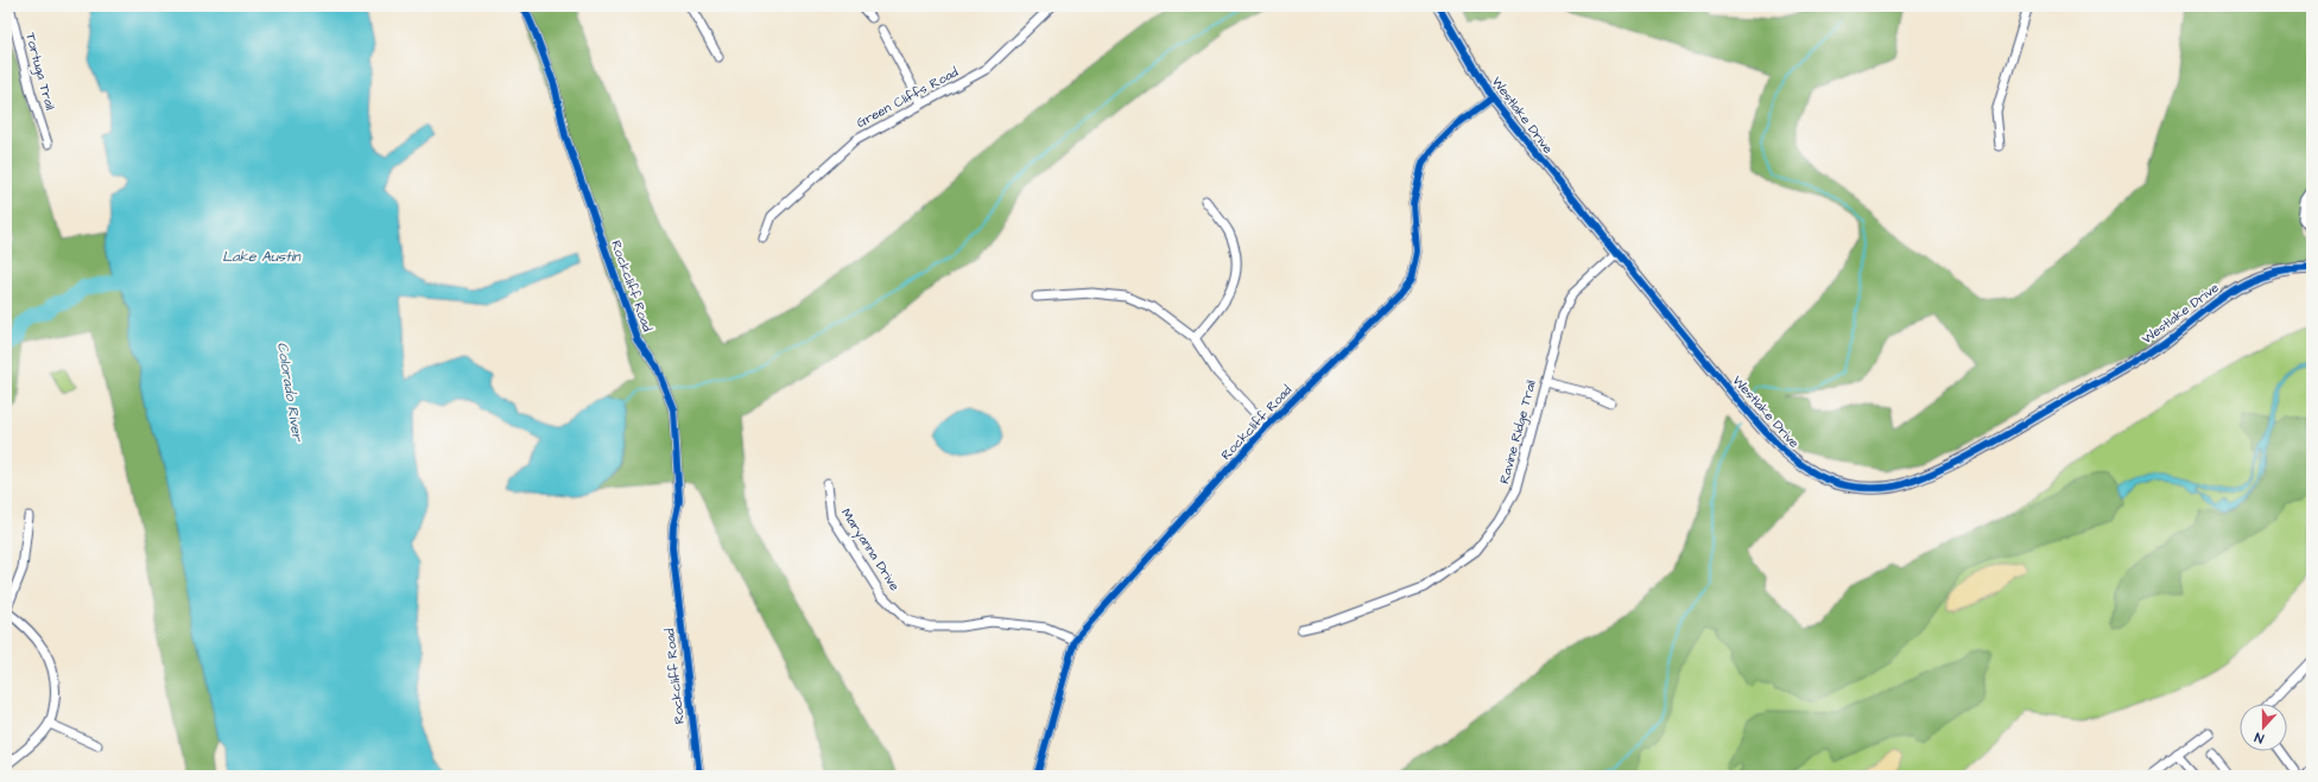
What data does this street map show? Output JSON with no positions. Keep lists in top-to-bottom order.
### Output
{
  "streets": {
    "street": [
      "Tortuga Trail",
      "Green Cliffs Road",
      "Westlake Drive",
      "Rockcliff Road",
      "Ravine Ridge Trail",
      "Maryanna Drive"
    ]
  },
  "crossings": [
    ["Westlake Drive", "Rockcliff Road"],
    ["Westlake Drive", "Ravine Ridge Trail"],
    ["Rockcliff Road", "Maryanna Drive"]
  ],
  "water": ["Lake Austin", "Colorado River"],
  "north": "bottom"
}
